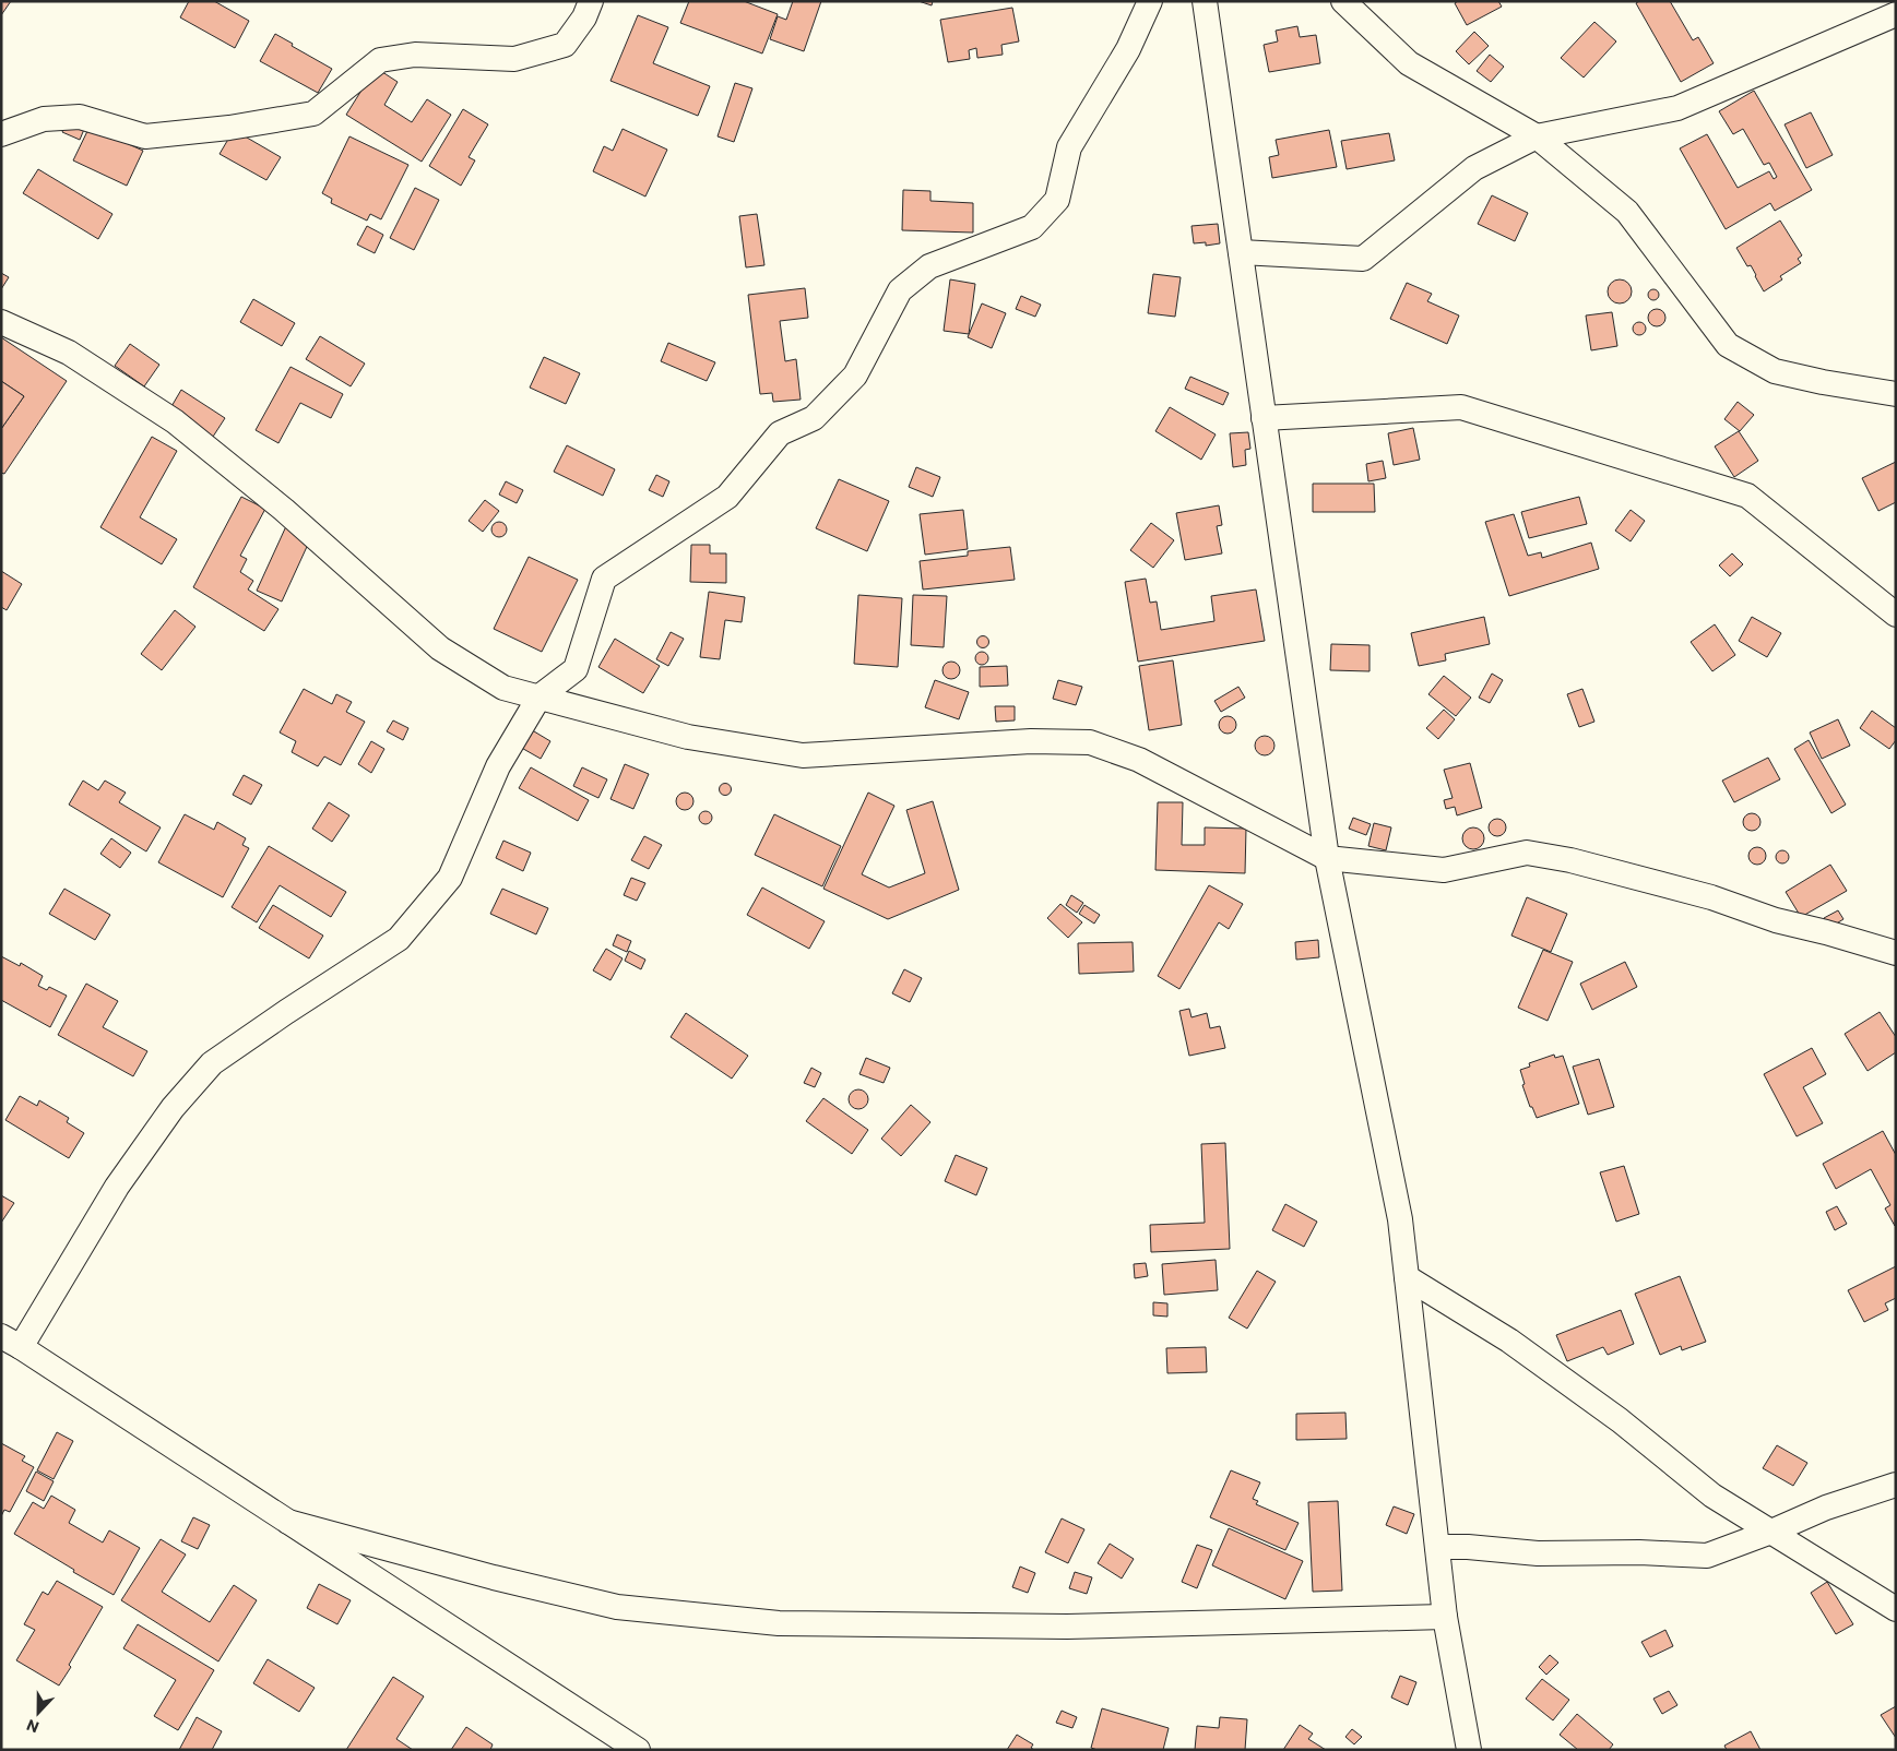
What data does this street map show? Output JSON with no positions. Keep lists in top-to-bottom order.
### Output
{
  "north": "bottom"
}
